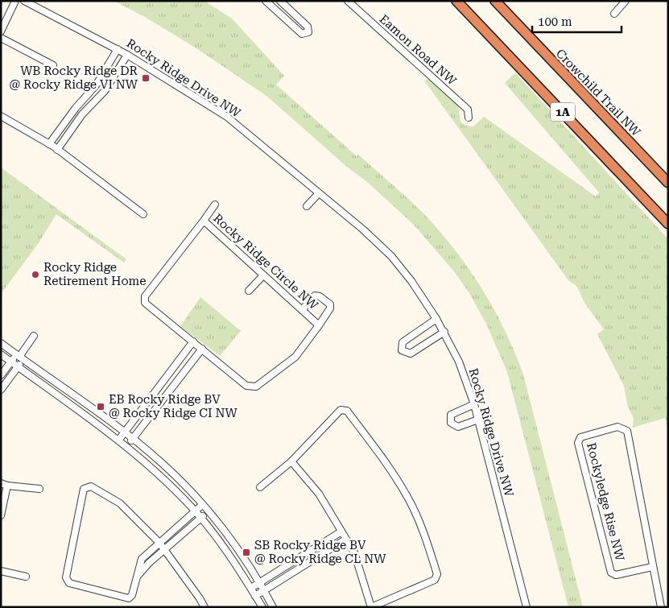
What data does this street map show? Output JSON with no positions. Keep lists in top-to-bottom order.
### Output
{
  "streets": {
    "highway": ["Crowchild Trail NW", "1A"],
    "street": [
      "Eamon Road NW",
      "Rocky Ridge Drive NW",
      "Rocky Ridge Circle NW",
      "Rockyledge Rise NW"
    ]
  },
  "places": {
    "transit": ["WB Rocky Ridge DR @ Rocky Ridge VI NW", "EB Rocky Ridge BV @ Rocky Ridge CI NW", "SB Rocky Ridge BV @ Rocky Ridge CL NW"],
    "other": ["Rocky Ridge Retirement Home"]
  },
  "scale_bar": "100 m"
}
